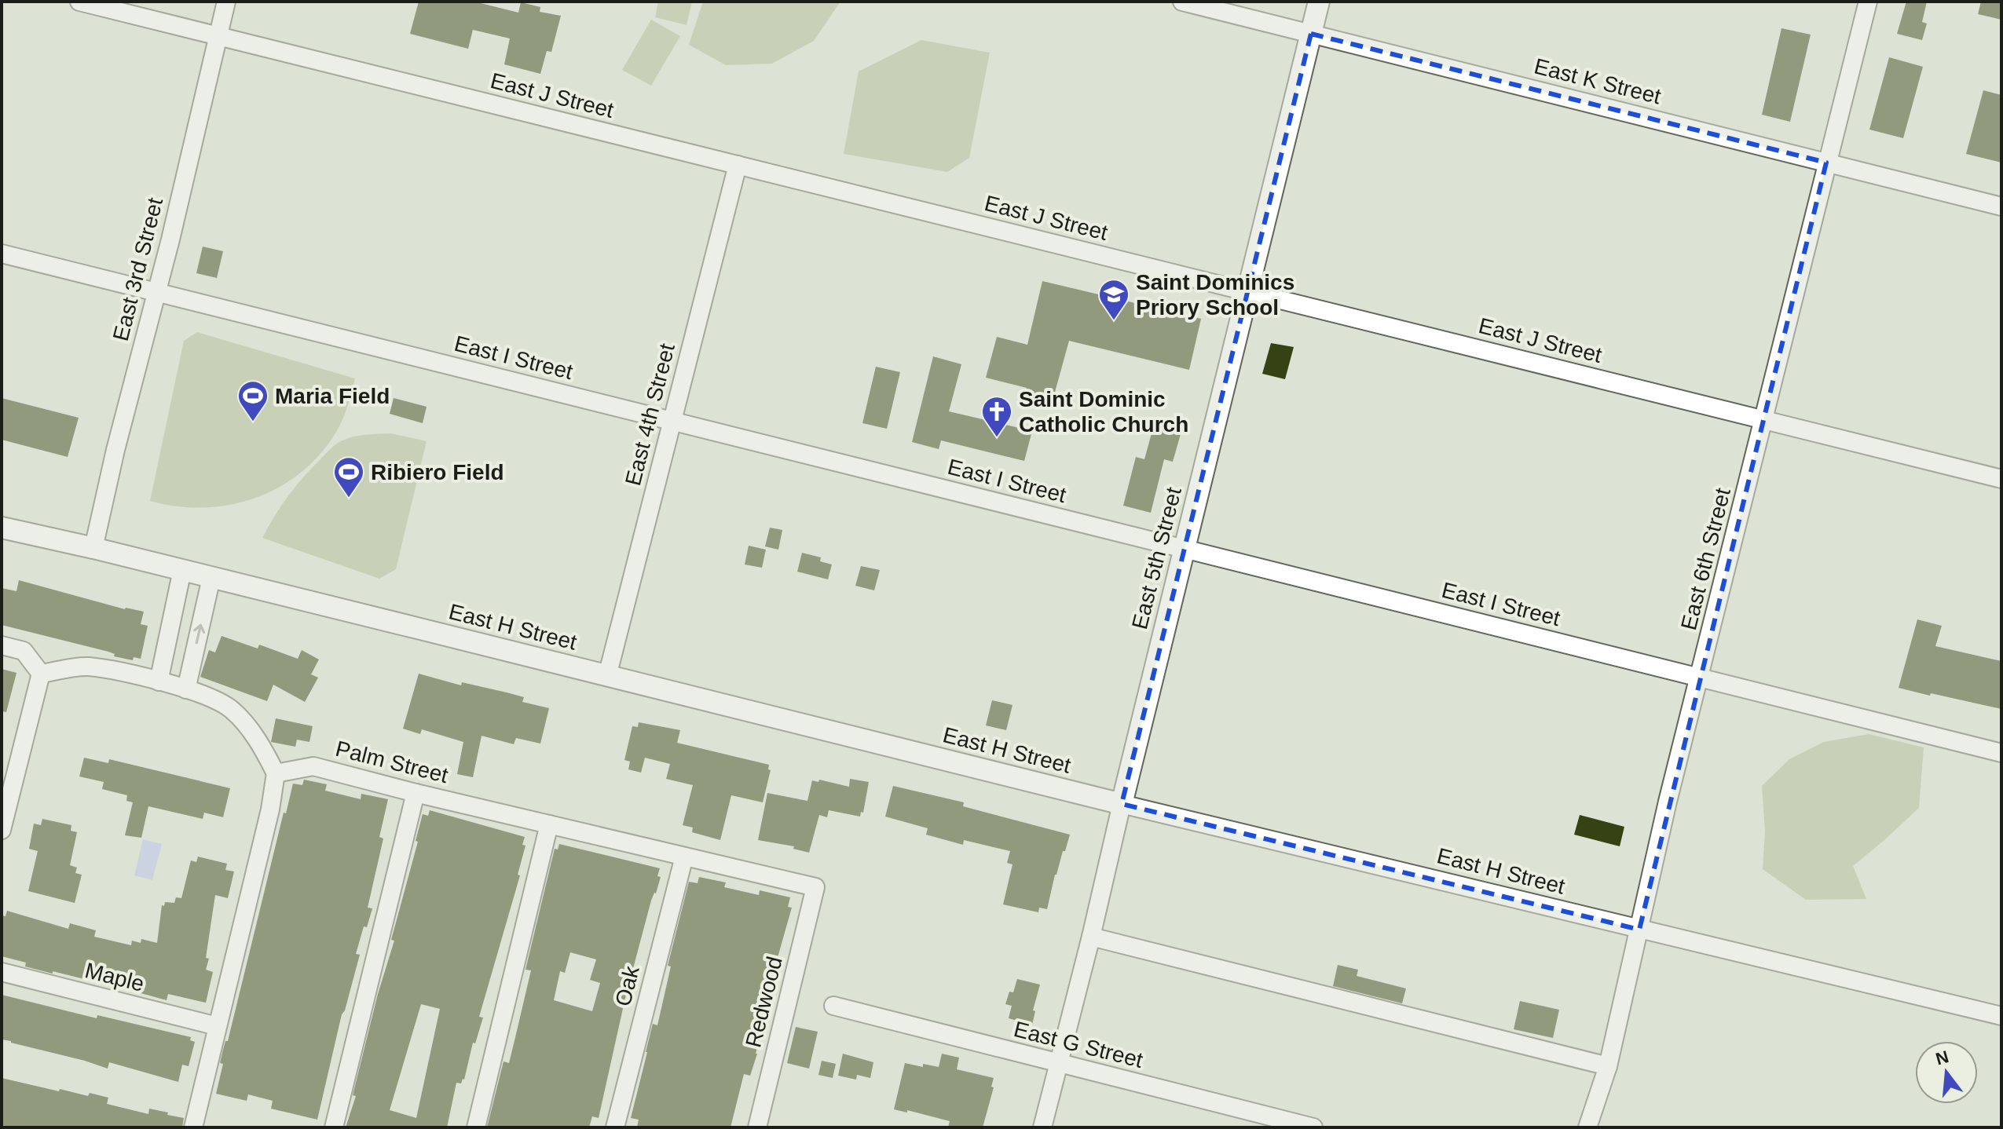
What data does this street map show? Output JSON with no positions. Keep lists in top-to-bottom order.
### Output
{
  "streets": {
    "street": [
      "East K Street",
      "East J Street",
      "East 3rd Street",
      "East I Street",
      "East 4th Street",
      "East 5th Street",
      "East 6th Street",
      "East H Street",
      "Palm Street",
      "Maple",
      "Oak",
      "Redwood",
      "East G Street"
    ]
  },
  "crossings": [
    ["East K Street", "East 5th Street"],
    ["East K Street", "East 6th Street"],
    ["East J Street", "East 3rd Street"],
    ["East J Street", "East 4th Street"],
    ["East J Street", "East 5th Street"],
    ["East J Street", "East 6th Street"],
    ["East 3rd Street", "East I Street"],
    ["East 3rd Street", "East H Street"],
    ["East I Street", "East 4th Street"],
    ["East I Street", "East 5th Street"],
    ["East I Street", "East 6th Street"],
    ["East 4th Street", "East H Street"],
    ["East 5th Street", "East H Street"],
    ["East 5th Street", "East G Street"],
    ["East 6th Street", "East H Street"],
    ["Palm Street", "Oak"],
    ["Palm Street", "Redwood"]
  ],
  "places": {
    "school or university": ["Saint Dominics Priory School"],
    "sports": ["Maria Field", "Ribiero Field"],
    "church": ["Saint Dominic Catholic Church"]
  },
  "north": "top"
}
